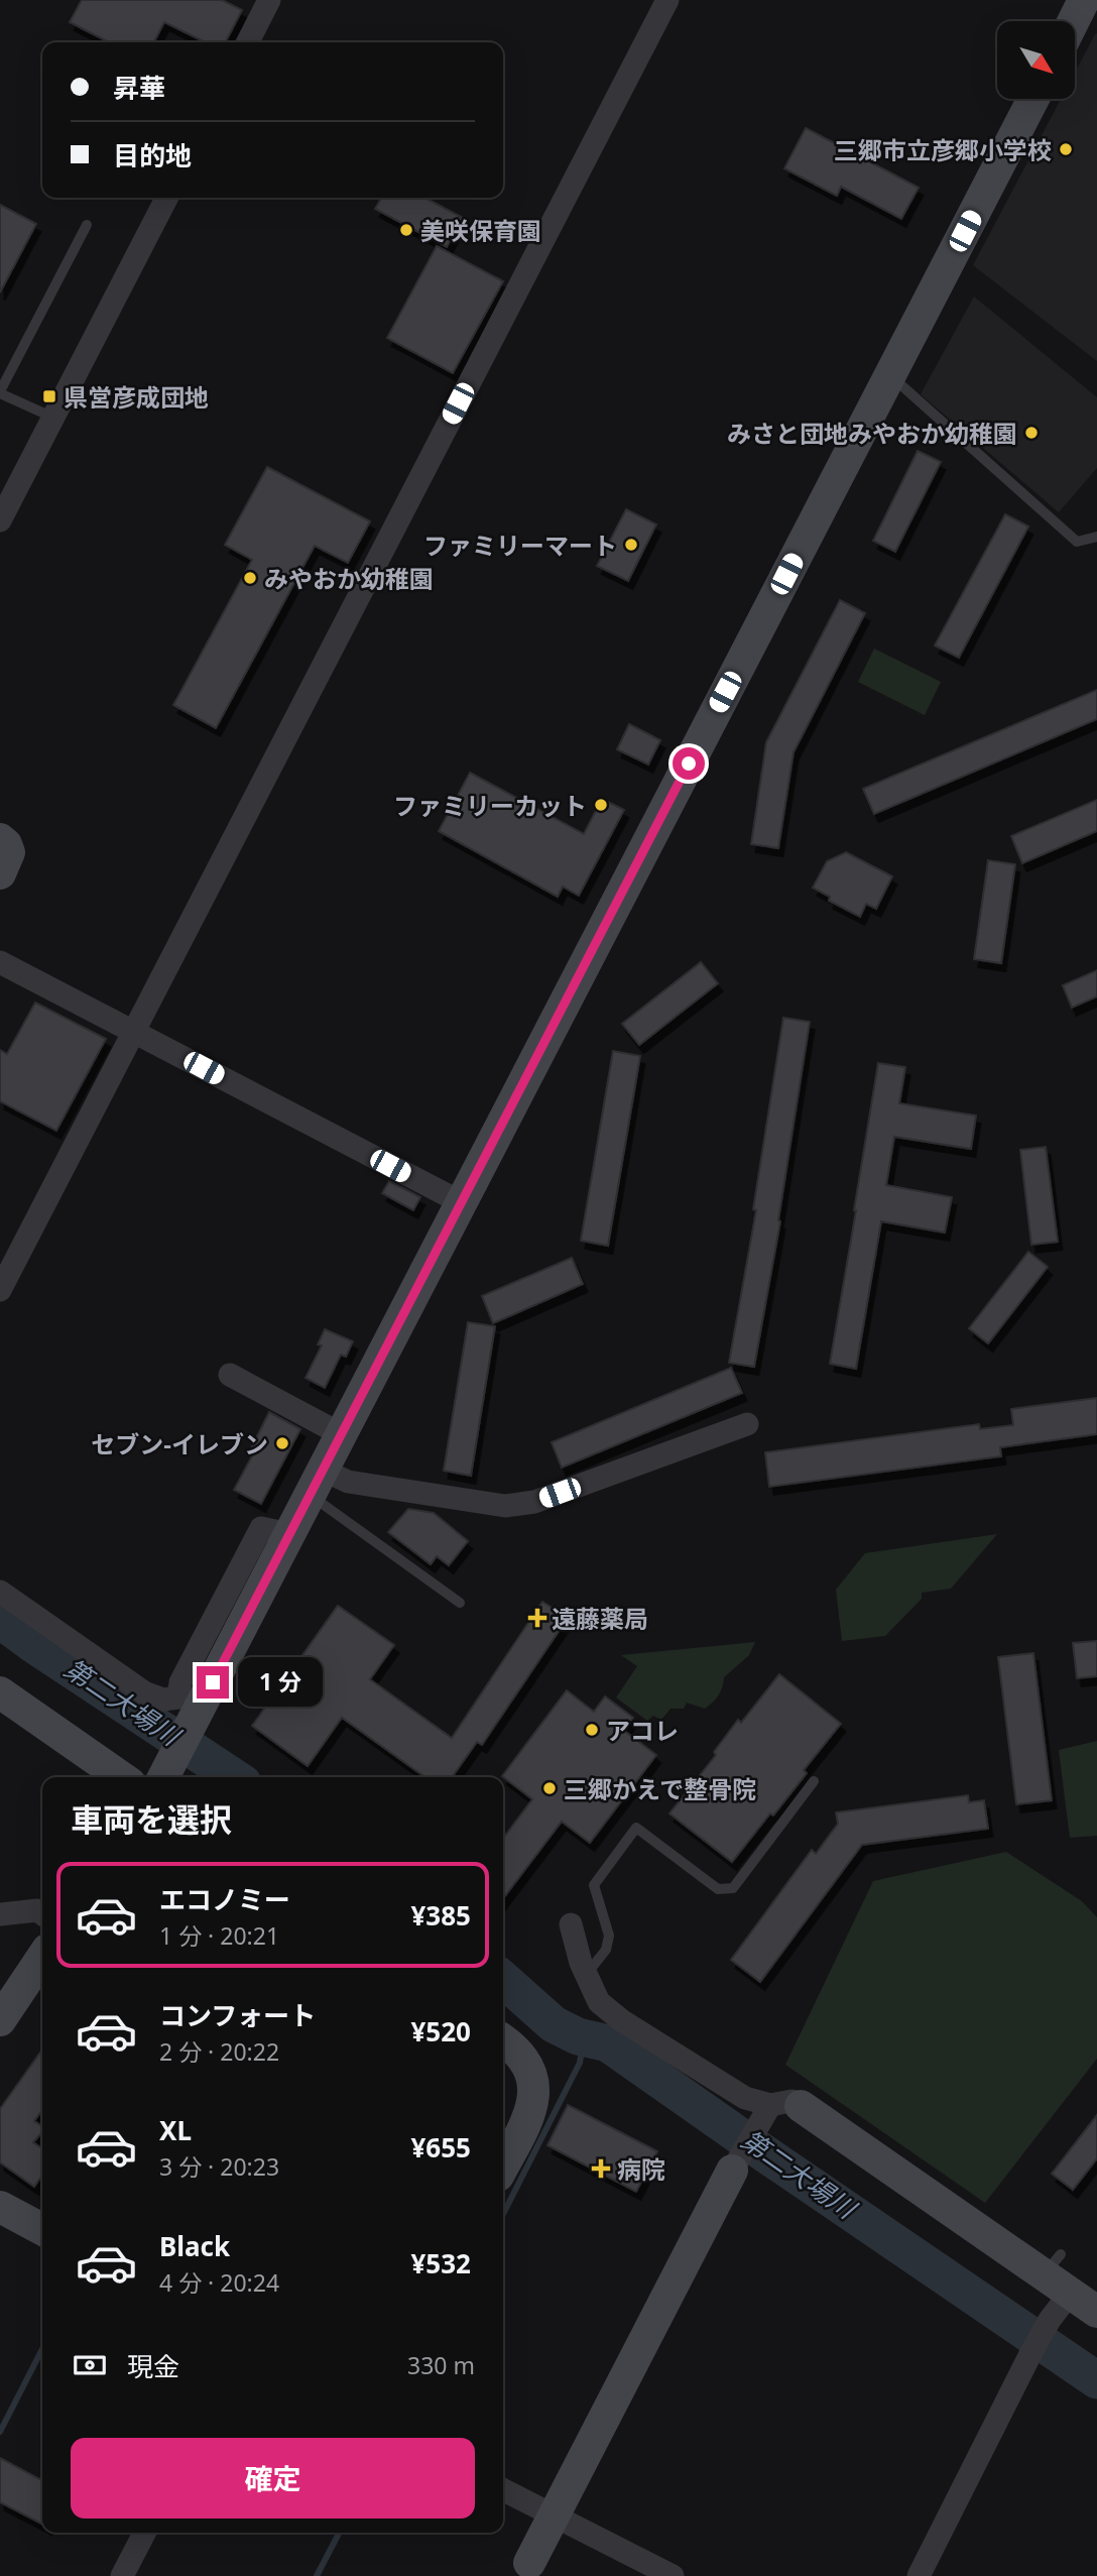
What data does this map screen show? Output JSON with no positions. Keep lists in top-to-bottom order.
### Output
{
  "water": ["第二大場川"],
  "places": {
    "other": [
      "三郷市立彦郷小学校",
      "美咲保育園",
      "みさと団地みやおか幼稚園",
      "ファミリーマート",
      "みやおか幼稚園",
      "ファミリーカット",
      "セブン-イレブン",
      "アコレ",
      "三郷かえで整骨院"
    ],
    "transit": ["県営彦成団地"],
    "health": ["遠藤薬局", "病院"]
  },
  "north": "bottom right",
  "page": {
    "banner": ["昇華", "目的地"],
    "bubble": "1 分",
    "heading": "車両を選択",
    "list": [
      {
        "name": "エコノミー",
        "note": "1 分 · 20:21",
        "value": "¥385"
      },
      {
        "name": "コンフォート",
        "note": "2 分 · 20:22",
        "value": "¥520"
      },
      {
        "name": "XL",
        "note": "3 分 · 20:23",
        "value": "¥655"
      },
      {
        "name": "Black",
        "note": "4 分 · 20:24",
        "value": "¥532"
      }
    ],
    "pay": ["現金", "330 m"],
    "buttons": "確定"
  }
}
